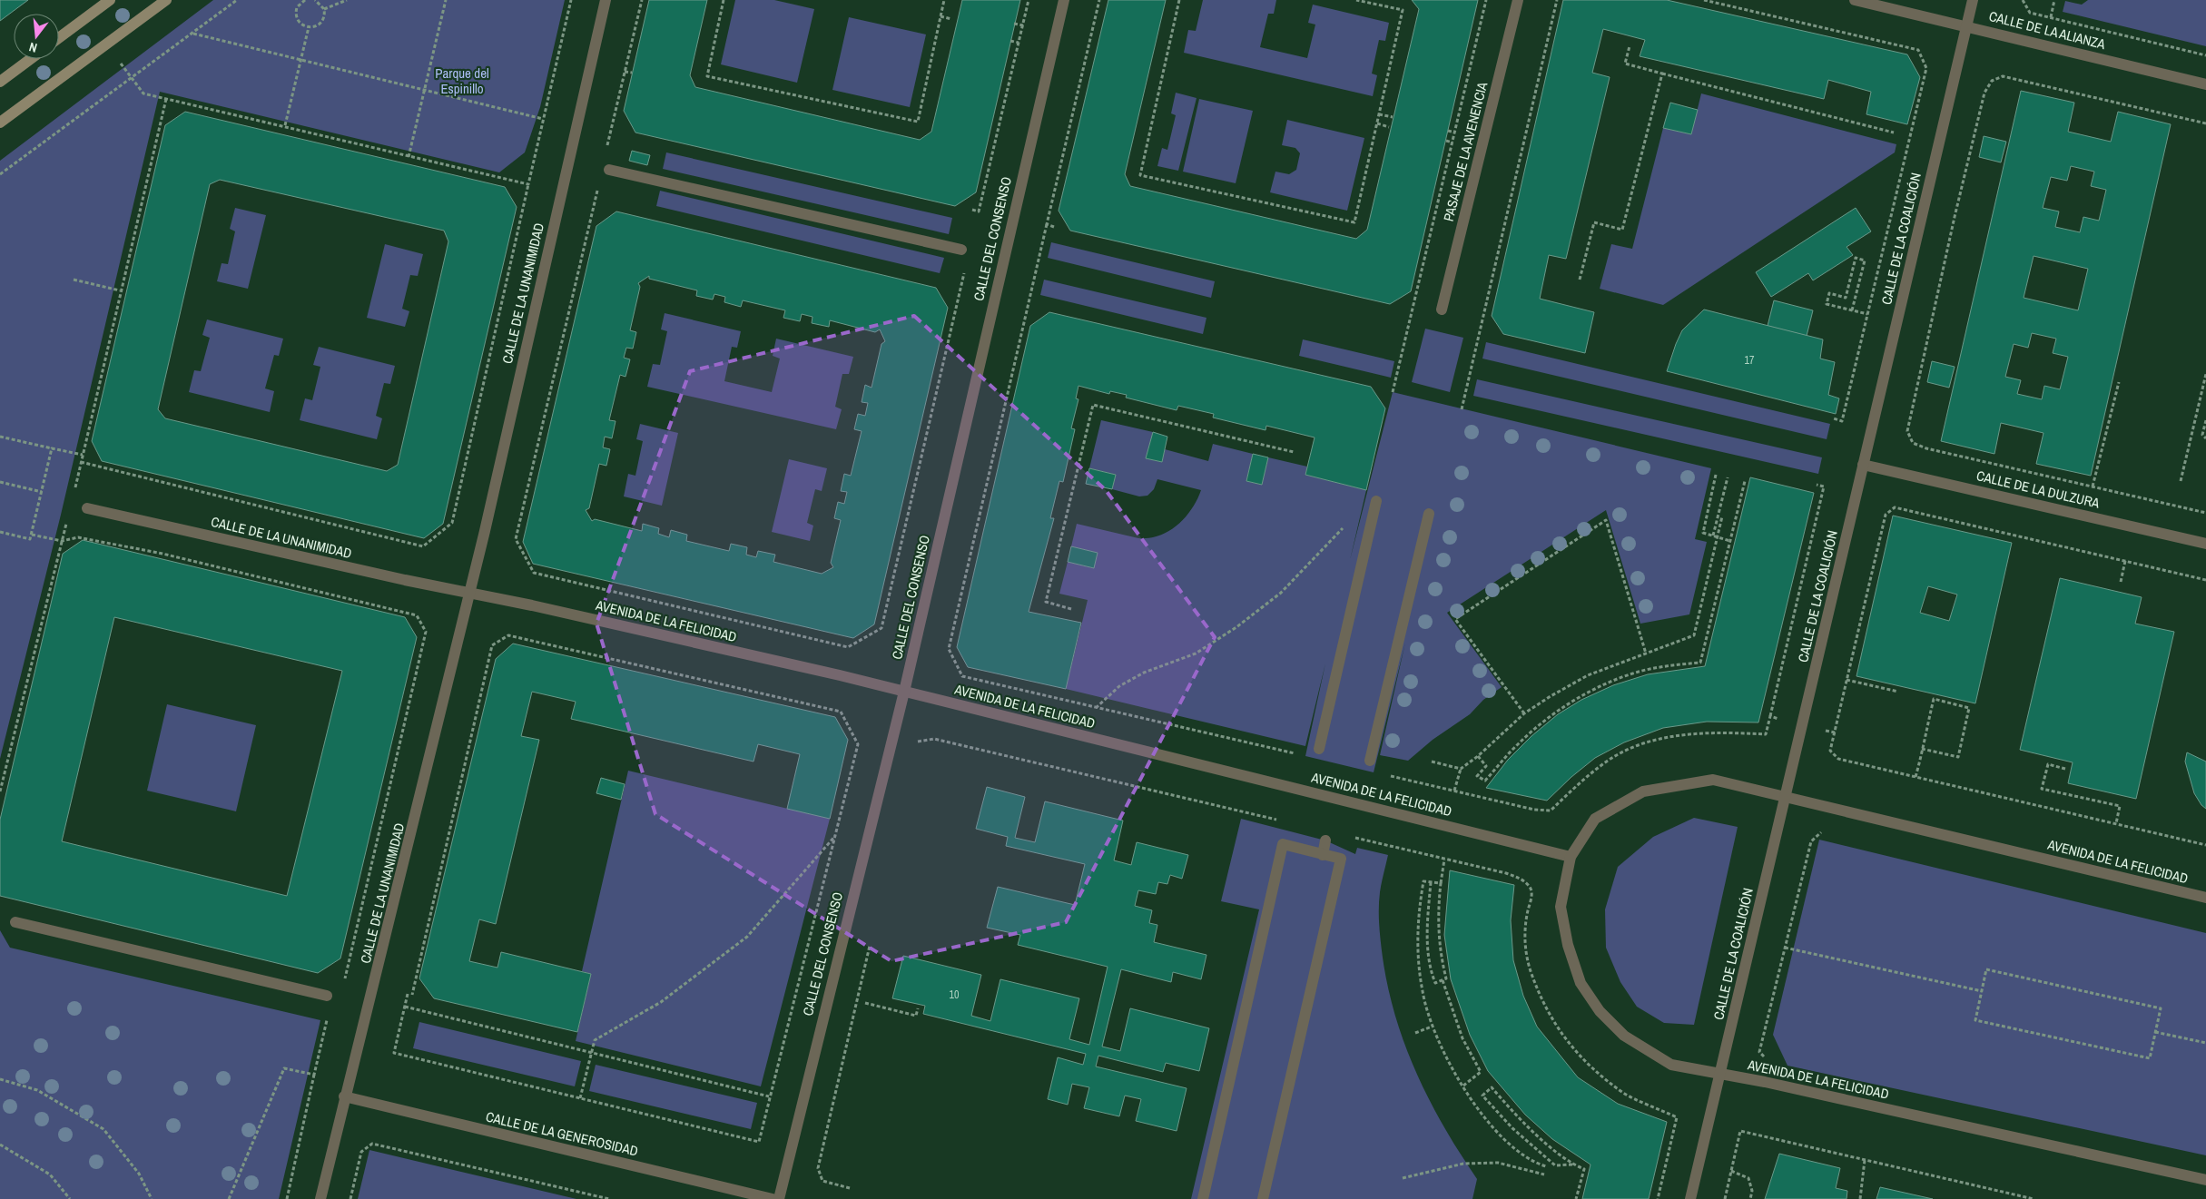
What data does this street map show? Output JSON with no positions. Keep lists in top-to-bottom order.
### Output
{
  "streets": {
    "street": [
      "CALLE DE LA ALIANZA",
      "PASAJE DE LA AVENENCIA",
      "CALLE DEL CONSENSO",
      "CALLE DE LA COALICIÓN",
      "CALLE DE LA UNANIMIDAD",
      "CALLE DE LA DULZURA",
      "AVENIDA DE LA FELICIDAD",
      "CALLE DE LA GENEROSIDAD"
    ]
  },
  "crossings": [
    ["CALLE DE LA ALIANZA", "CALLE DE LA COALICIÓN"],
    ["CALLE DEL CONSENSO", "AVENIDA DE LA FELICIDAD"],
    ["CALLE DE LA COALICIÓN", "CALLE DE LA DULZURA"],
    ["CALLE DE LA COALICIÓN", "AVENIDA DE LA FELICIDAD"],
    ["CALLE DE LA UNANIMIDAD", "AVENIDA DE LA FELICIDAD"],
    ["CALLE DE LA UNANIMIDAD", "CALLE DE LA GENEROSIDAD"]
  ],
  "parks": ["Parque del Espinillo"],
  "house_numbers": ["17", "10"],
  "north": "bottom"
}
